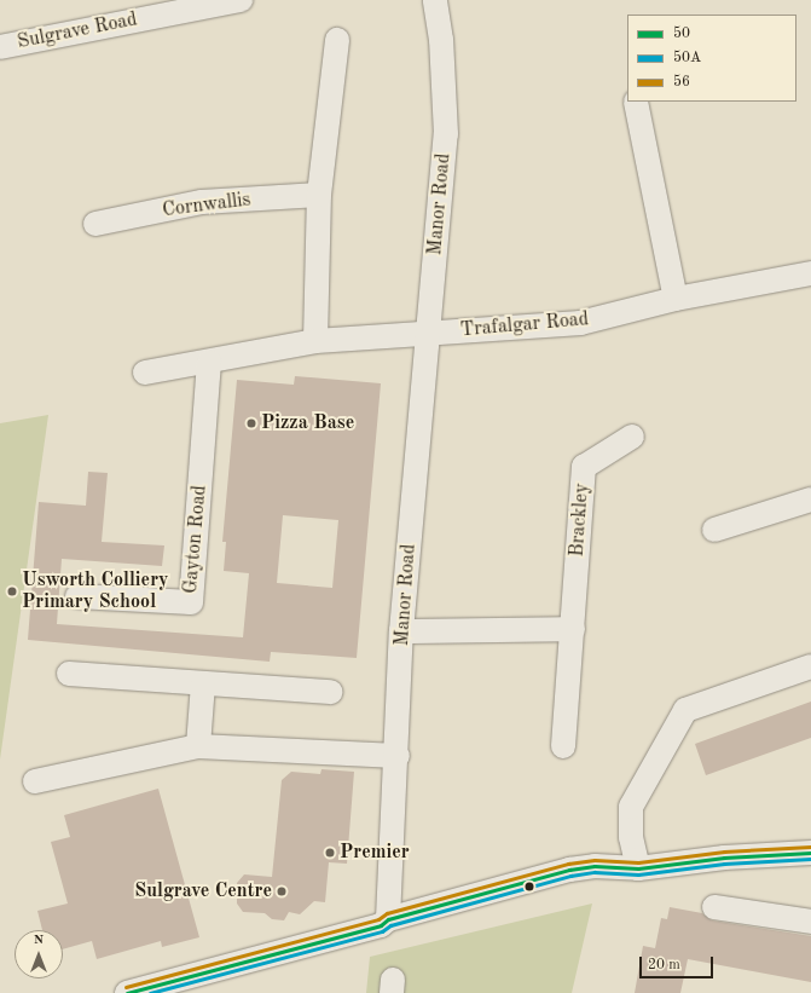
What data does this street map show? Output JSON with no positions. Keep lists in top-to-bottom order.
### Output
{
  "streets": {
    "street": [
      "Sulgrave Road",
      "Manor Road",
      "Cornwallis",
      "Trafalgar Road",
      "Brackley",
      "Gayton Road"
    ]
  },
  "crossings": [
    ["Manor Road", "Trafalgar Road"]
  ],
  "places": [
    "Pizza Base",
    "Usworth Colliery Primary School",
    "Premier",
    "Sulgrave Centre"
  ],
  "lines": ["transit line 56", "transit line 50", "transit line 50A"],
  "legend": ["50", "50A", "56"],
  "scale_bar": "20 m",
  "north": "top"
}
